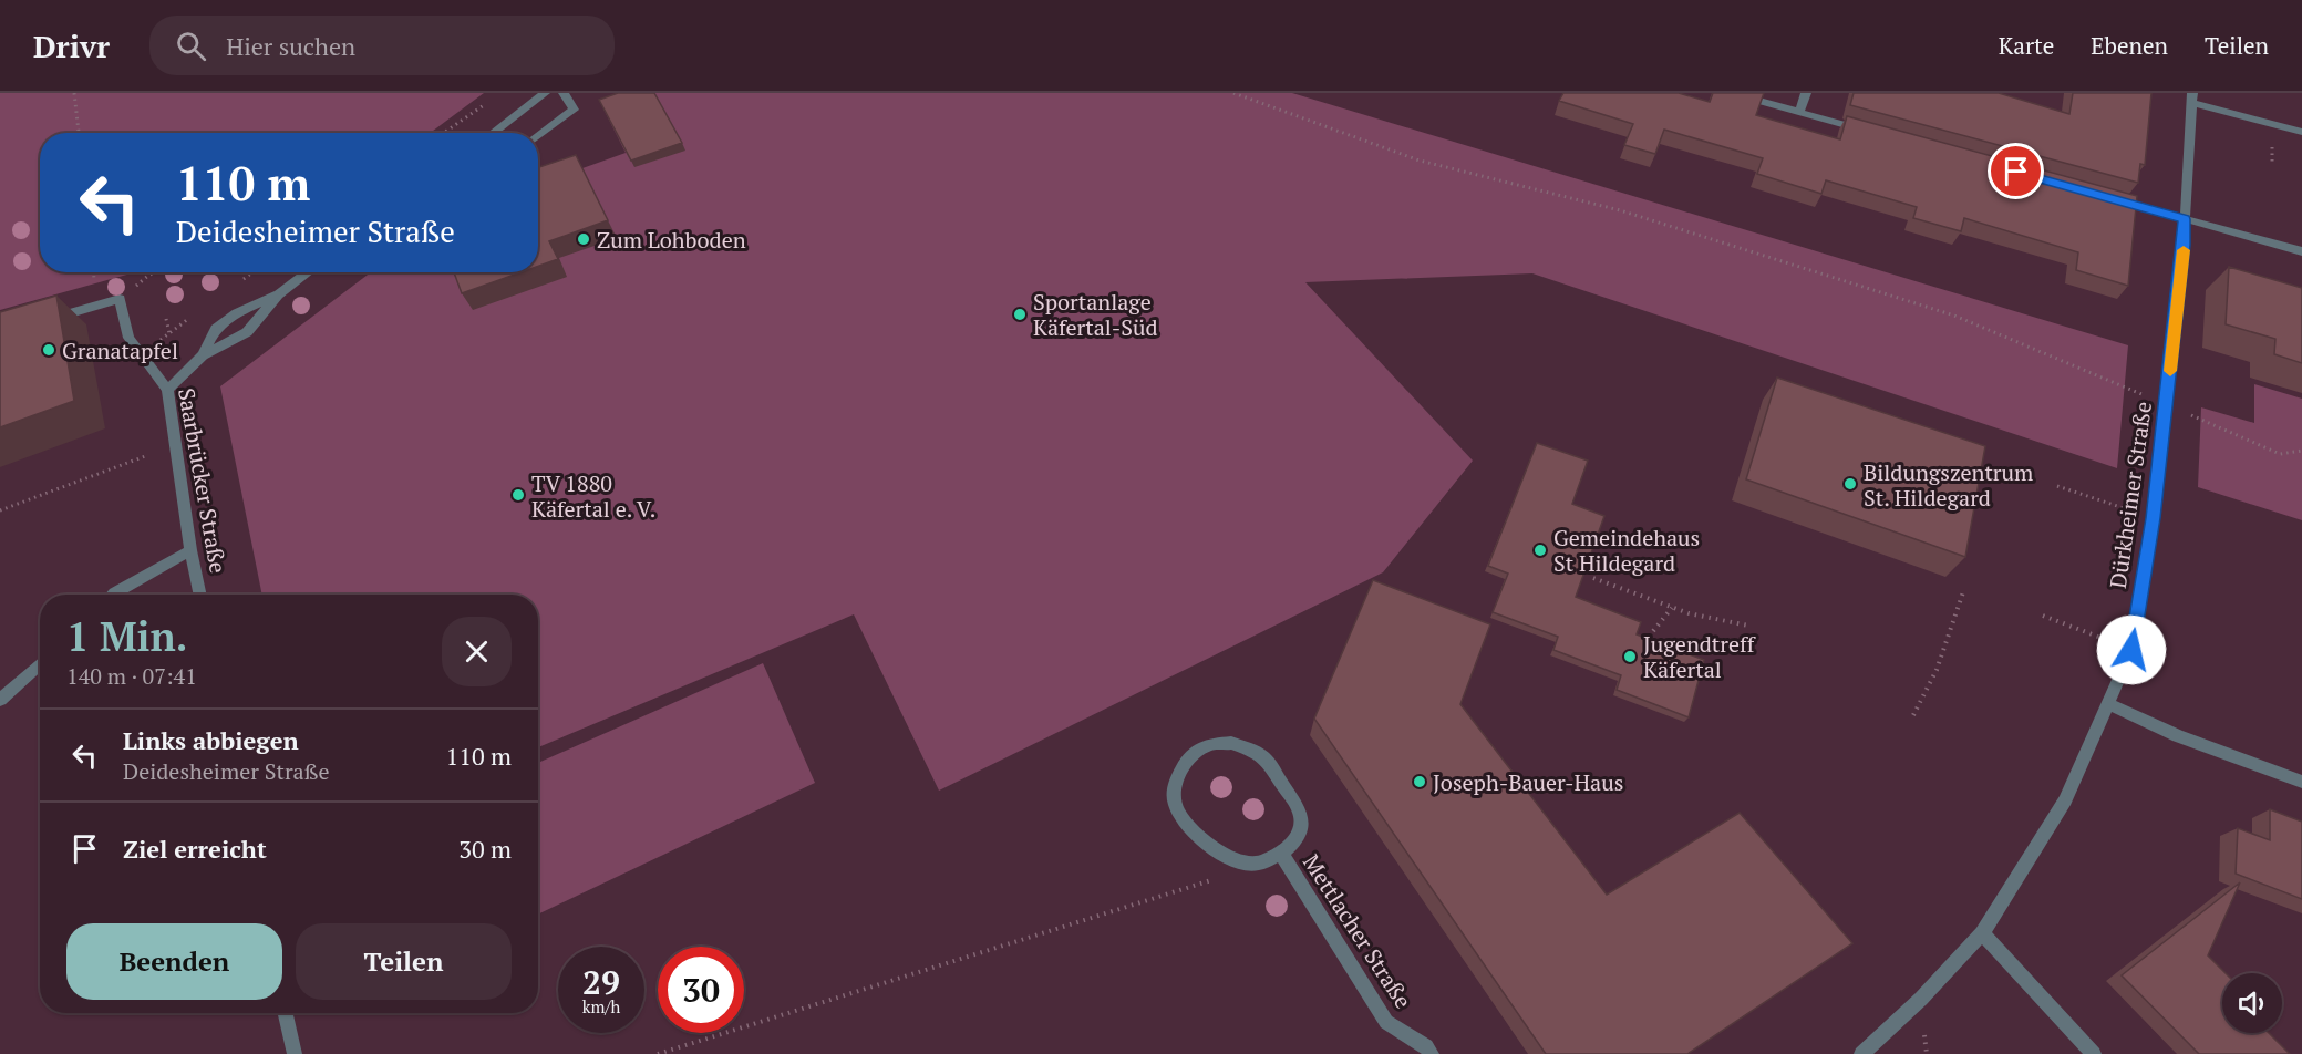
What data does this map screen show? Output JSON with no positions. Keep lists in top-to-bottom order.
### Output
{
  "streets": {
    "street": ["Saarbrücker Straße", "Dürkheimer Straße", "Mettlacher Straße"]
  },
  "places": [
    "Zum Lohboden",
    "Sportanlage Käfertal-Süd",
    "Granatapfel",
    "Bildungszentrum St. Hildegard",
    "TV 1880 Käfertal e. V.",
    "Gemeindehaus St Hildegard",
    "Jugendtreff Käfertal",
    "Joseph-Bauer-Haus"
  ],
  "page": {
    "header": "Drivr",
    "search": "Hier suchen",
    "nav": ["Karte", "Ebenen", "Teilen"],
    "turn": ["110 m", "Deidesheimer Straße"],
    "heading": ["1 Min.", "140 m · 07:41"],
    "list": [
      {
        "name": "Links abbiegen",
        "note": "Deidesheimer Straße",
        "value": "110 m"
      },
      {
        "name": "Ziel erreicht",
        "value": "30 m"
      }
    ],
    "buttons": ["Beenden", "Teilen"],
    "speed": "29 km/h",
    "limit": "30"
  }
}
